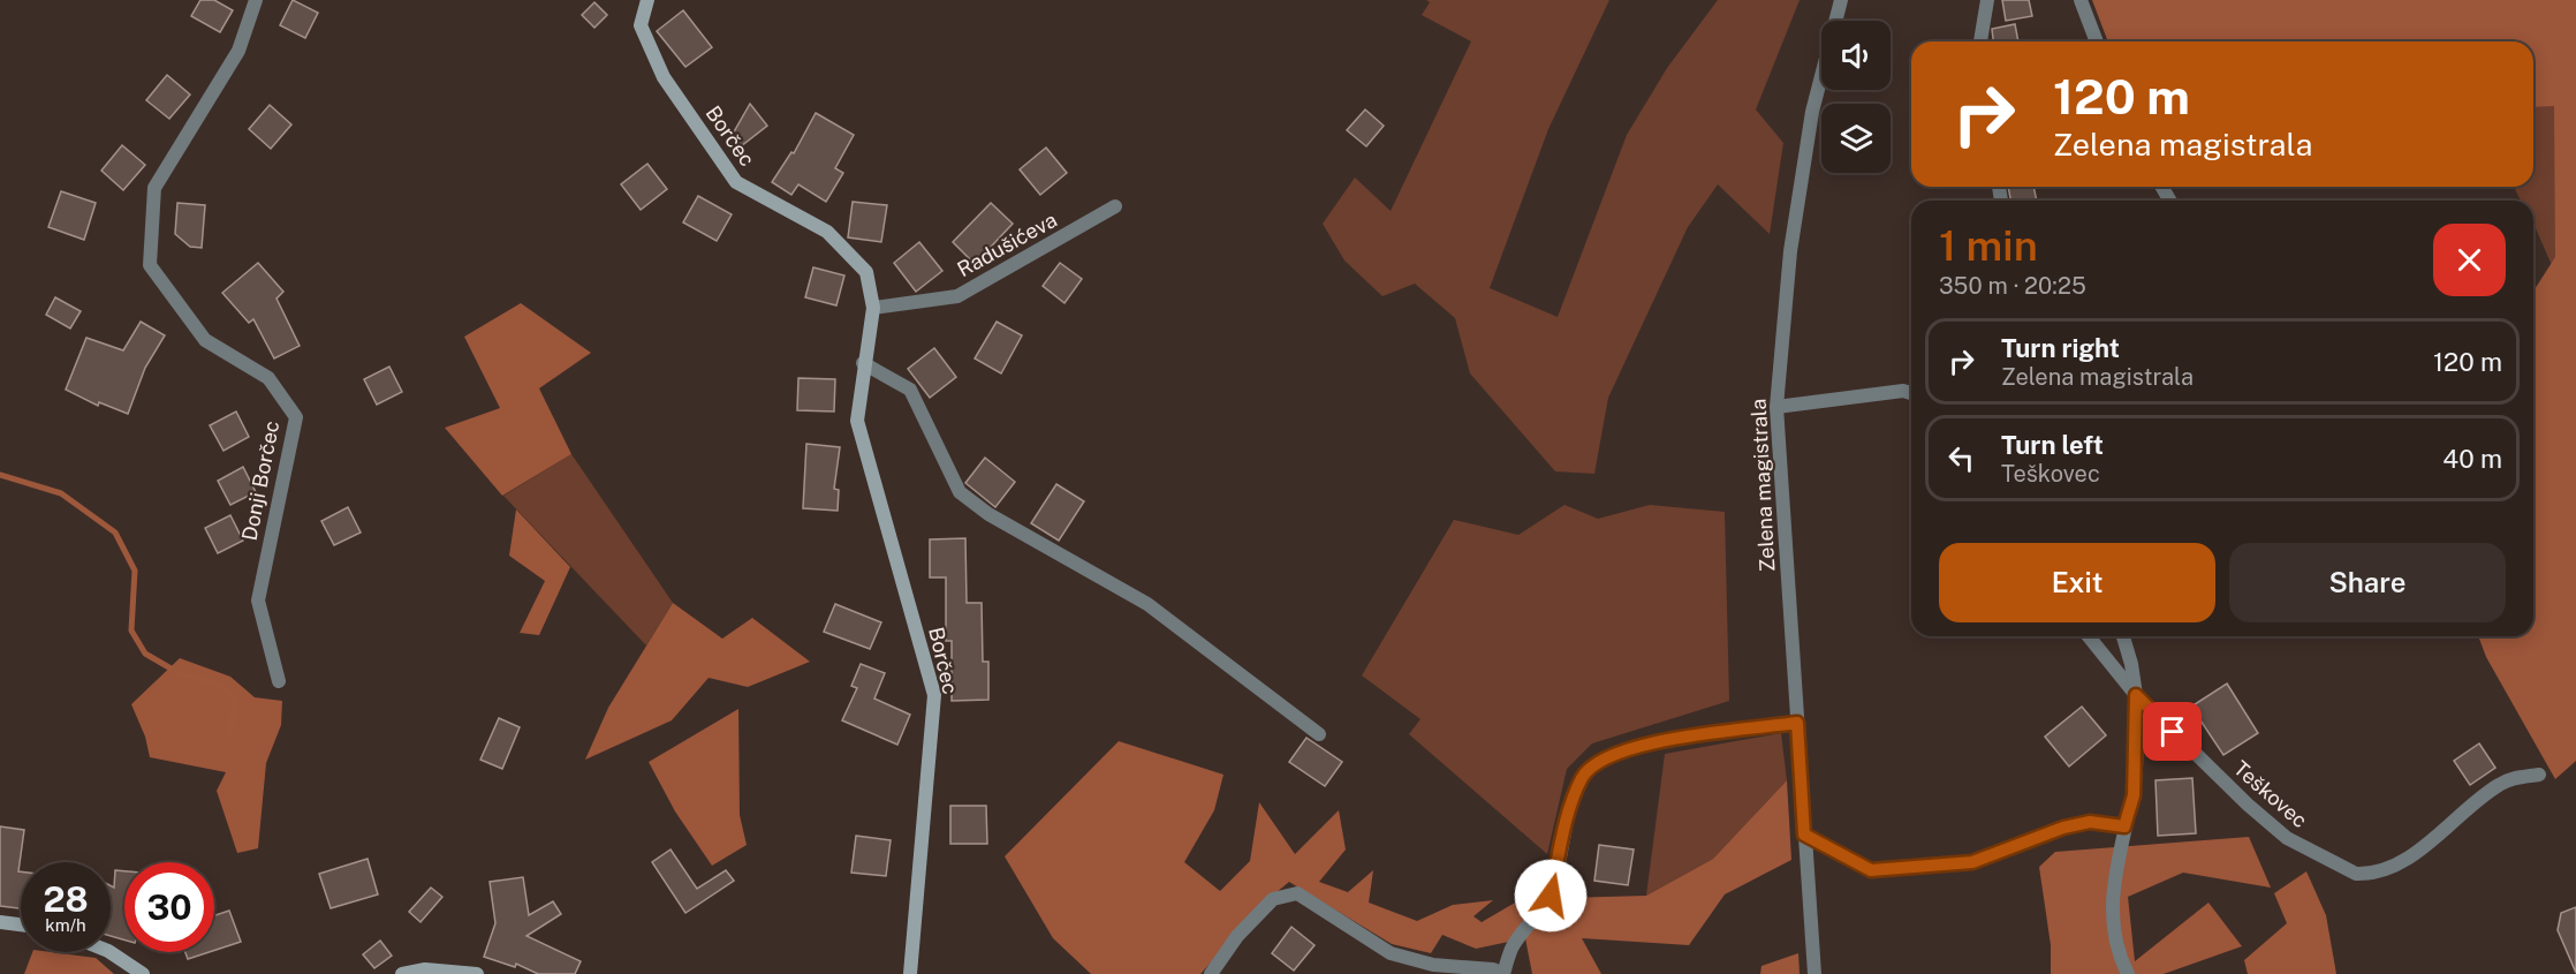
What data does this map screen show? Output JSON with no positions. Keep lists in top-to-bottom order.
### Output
{
  "streets": {
    "street": [
      "Borčec",
      "Radušićeva",
      "Donji Borčec",
      "Zelena magistrala",
      "Teškovec"
    ]
  },
  "crossings": [
    ["Borčec", "Radušićeva"]
  ],
  "page": {
    "turn": ["120 m", "Zelena magistrala"],
    "heading": ["1 min", "350 m · 20:25"],
    "list": [
      {
        "name": "Turn right",
        "note": "Zelena magistrala",
        "value": "120 m"
      },
      {
        "name": "Turn left",
        "note": "Teškovec",
        "value": "40 m"
      }
    ],
    "buttons": ["Exit", "Share"],
    "speed": "28 km/h",
    "limit": "30"
  }
}
